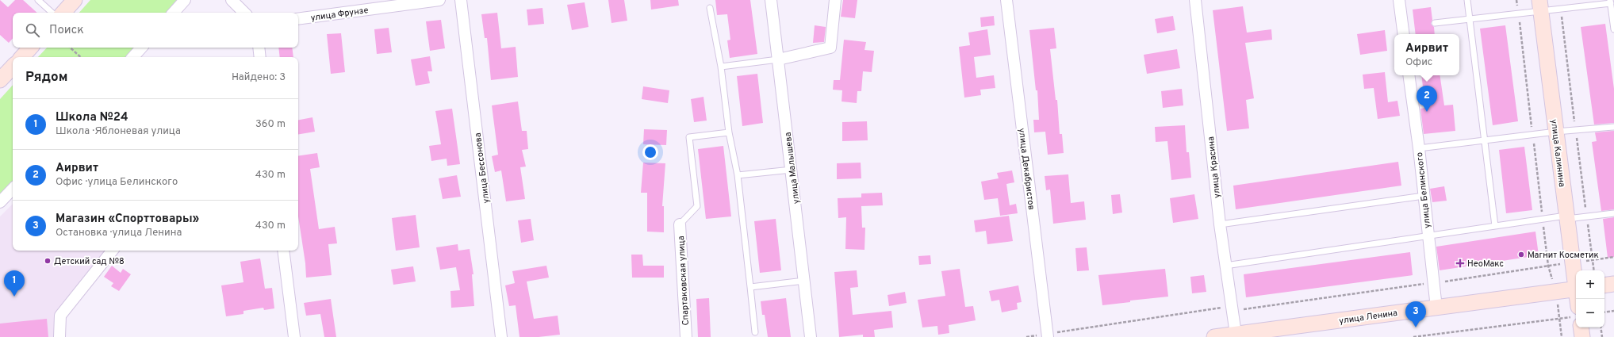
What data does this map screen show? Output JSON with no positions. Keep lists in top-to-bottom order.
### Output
{
  "streets": {
    "main road": ["улица Калинина", "улица Ленина"],
    "street": [
      "улица Фрунзе",
      "улица Красина",
      "улица Бессонова",
      "улица Малышева",
      "улица Декабристов",
      "улица Белинского",
      "Спартаковская улица"
    ]
  },
  "crossings": [
    ["улица Красина", "улица Ленина"],
    ["улица Белинского", "улица Ленина"]
  ],
  "places": {
    "other": ["Магнит Косметик", "Детский сад №8"],
    "health": ["НеоМакс"]
  },
  "page": {
    "search": "Поиск",
    "popup": ["Аирвит", "Офис"],
    "heading": ["Рядом", "Найдено: 3"],
    "pins": ["2", "1", "3"],
    "list": [
      {
        "mark": "1",
        "name": "Школа №24",
        "note": "Школа · Яблоневая улица",
        "value": "360 m"
      },
      {
        "mark": "2",
        "name": "Аирвит",
        "note": "Офис · улица Белинского",
        "value": "430 m"
      },
      {
        "mark": "3",
        "name": "Магазин «Спорттовары»",
        "note": "Остановка · улица Ленина",
        "value": "430 m"
      }
    ],
    "map_buttons": ["+", "−"]
  }
}
